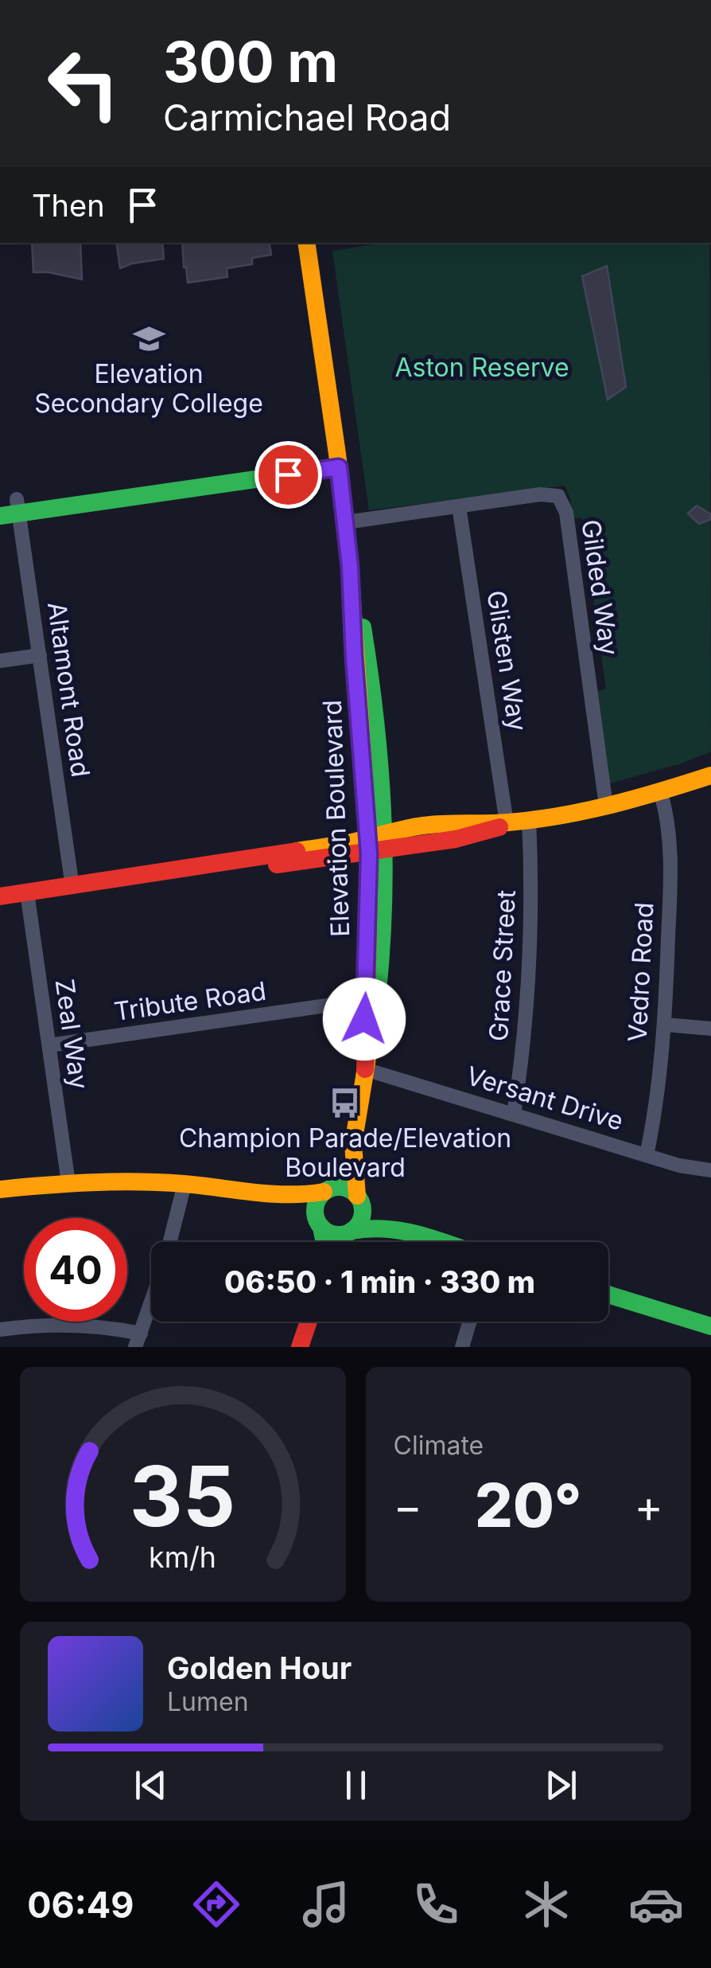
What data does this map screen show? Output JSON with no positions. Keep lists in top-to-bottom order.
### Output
{
  "streets": {
    "street": [
      "Gilded Way",
      "Glisten Way",
      "Altamont Road",
      "Elevation Boulevard",
      "Grace Street",
      "Vedro Road",
      "Tribute Road",
      "Zeal Way",
      "Versant Drive"
    ]
  },
  "crossings": [
    ["Gilded Way", "Glisten Way"],
    ["Gilded Way", "Elevation Boulevard"],
    ["Elevation Boulevard", "Versant Drive"],
    ["Grace Street", "Versant Drive"],
    ["Vedro Road", "Versant Drive"],
    ["Tribute Road", "Zeal Way"]
  ],
  "parks": ["Aston Reserve"],
  "places": {
    "school or university": ["Elevation Secondary College"],
    "bus stop": ["Champion Parade/Elevation Boulevard"]
  },
  "page": {
    "turn": ["300 m", "Carmichael Road"],
    "then": "Then",
    "limit": "40",
    "trip": "06:50 · 1 min · 330 m",
    "tile": "Climate",
    "heat": ["−", "20°", "+"],
    "song": ["Golden Hour", "Lumen"],
    "tabs": "06:49",
    "gauge": ["35", "km/h"]
  }
}
